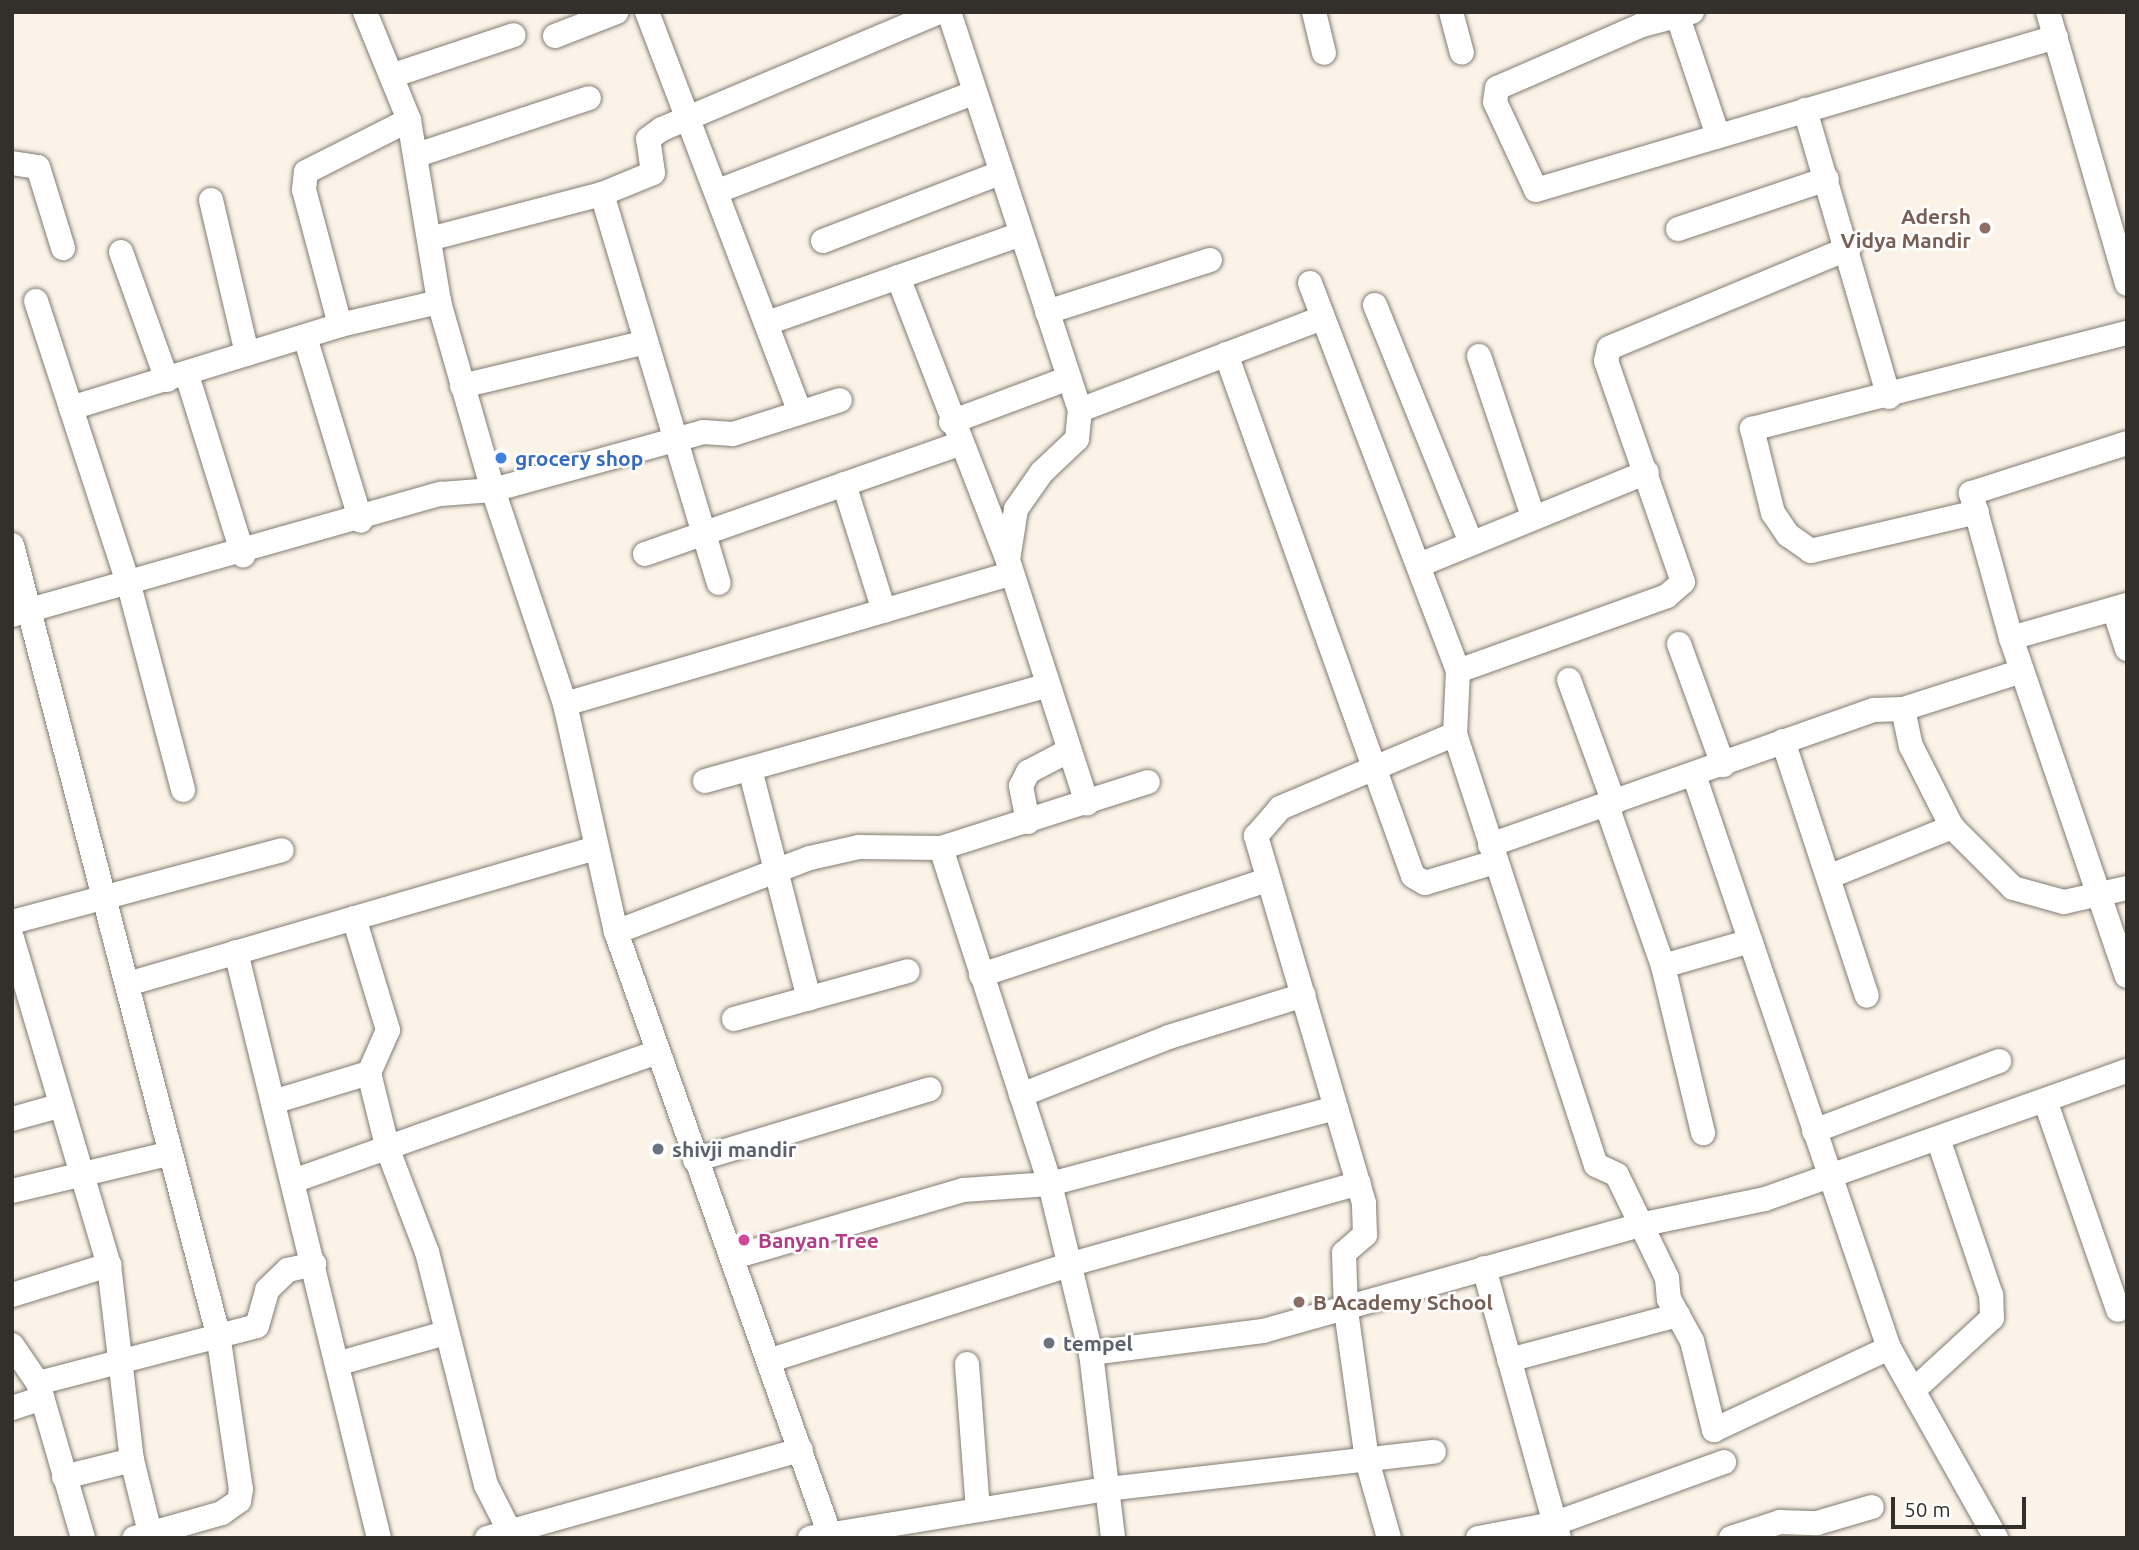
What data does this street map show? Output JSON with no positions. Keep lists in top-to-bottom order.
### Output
{
  "places": [
    "Adersh Vidya Mandir",
    "grocery shop",
    "shivji mandir",
    "Banyan Tree",
    "B Academy School",
    "tempel"
  ],
  "scale_bar": "50 m"
}
